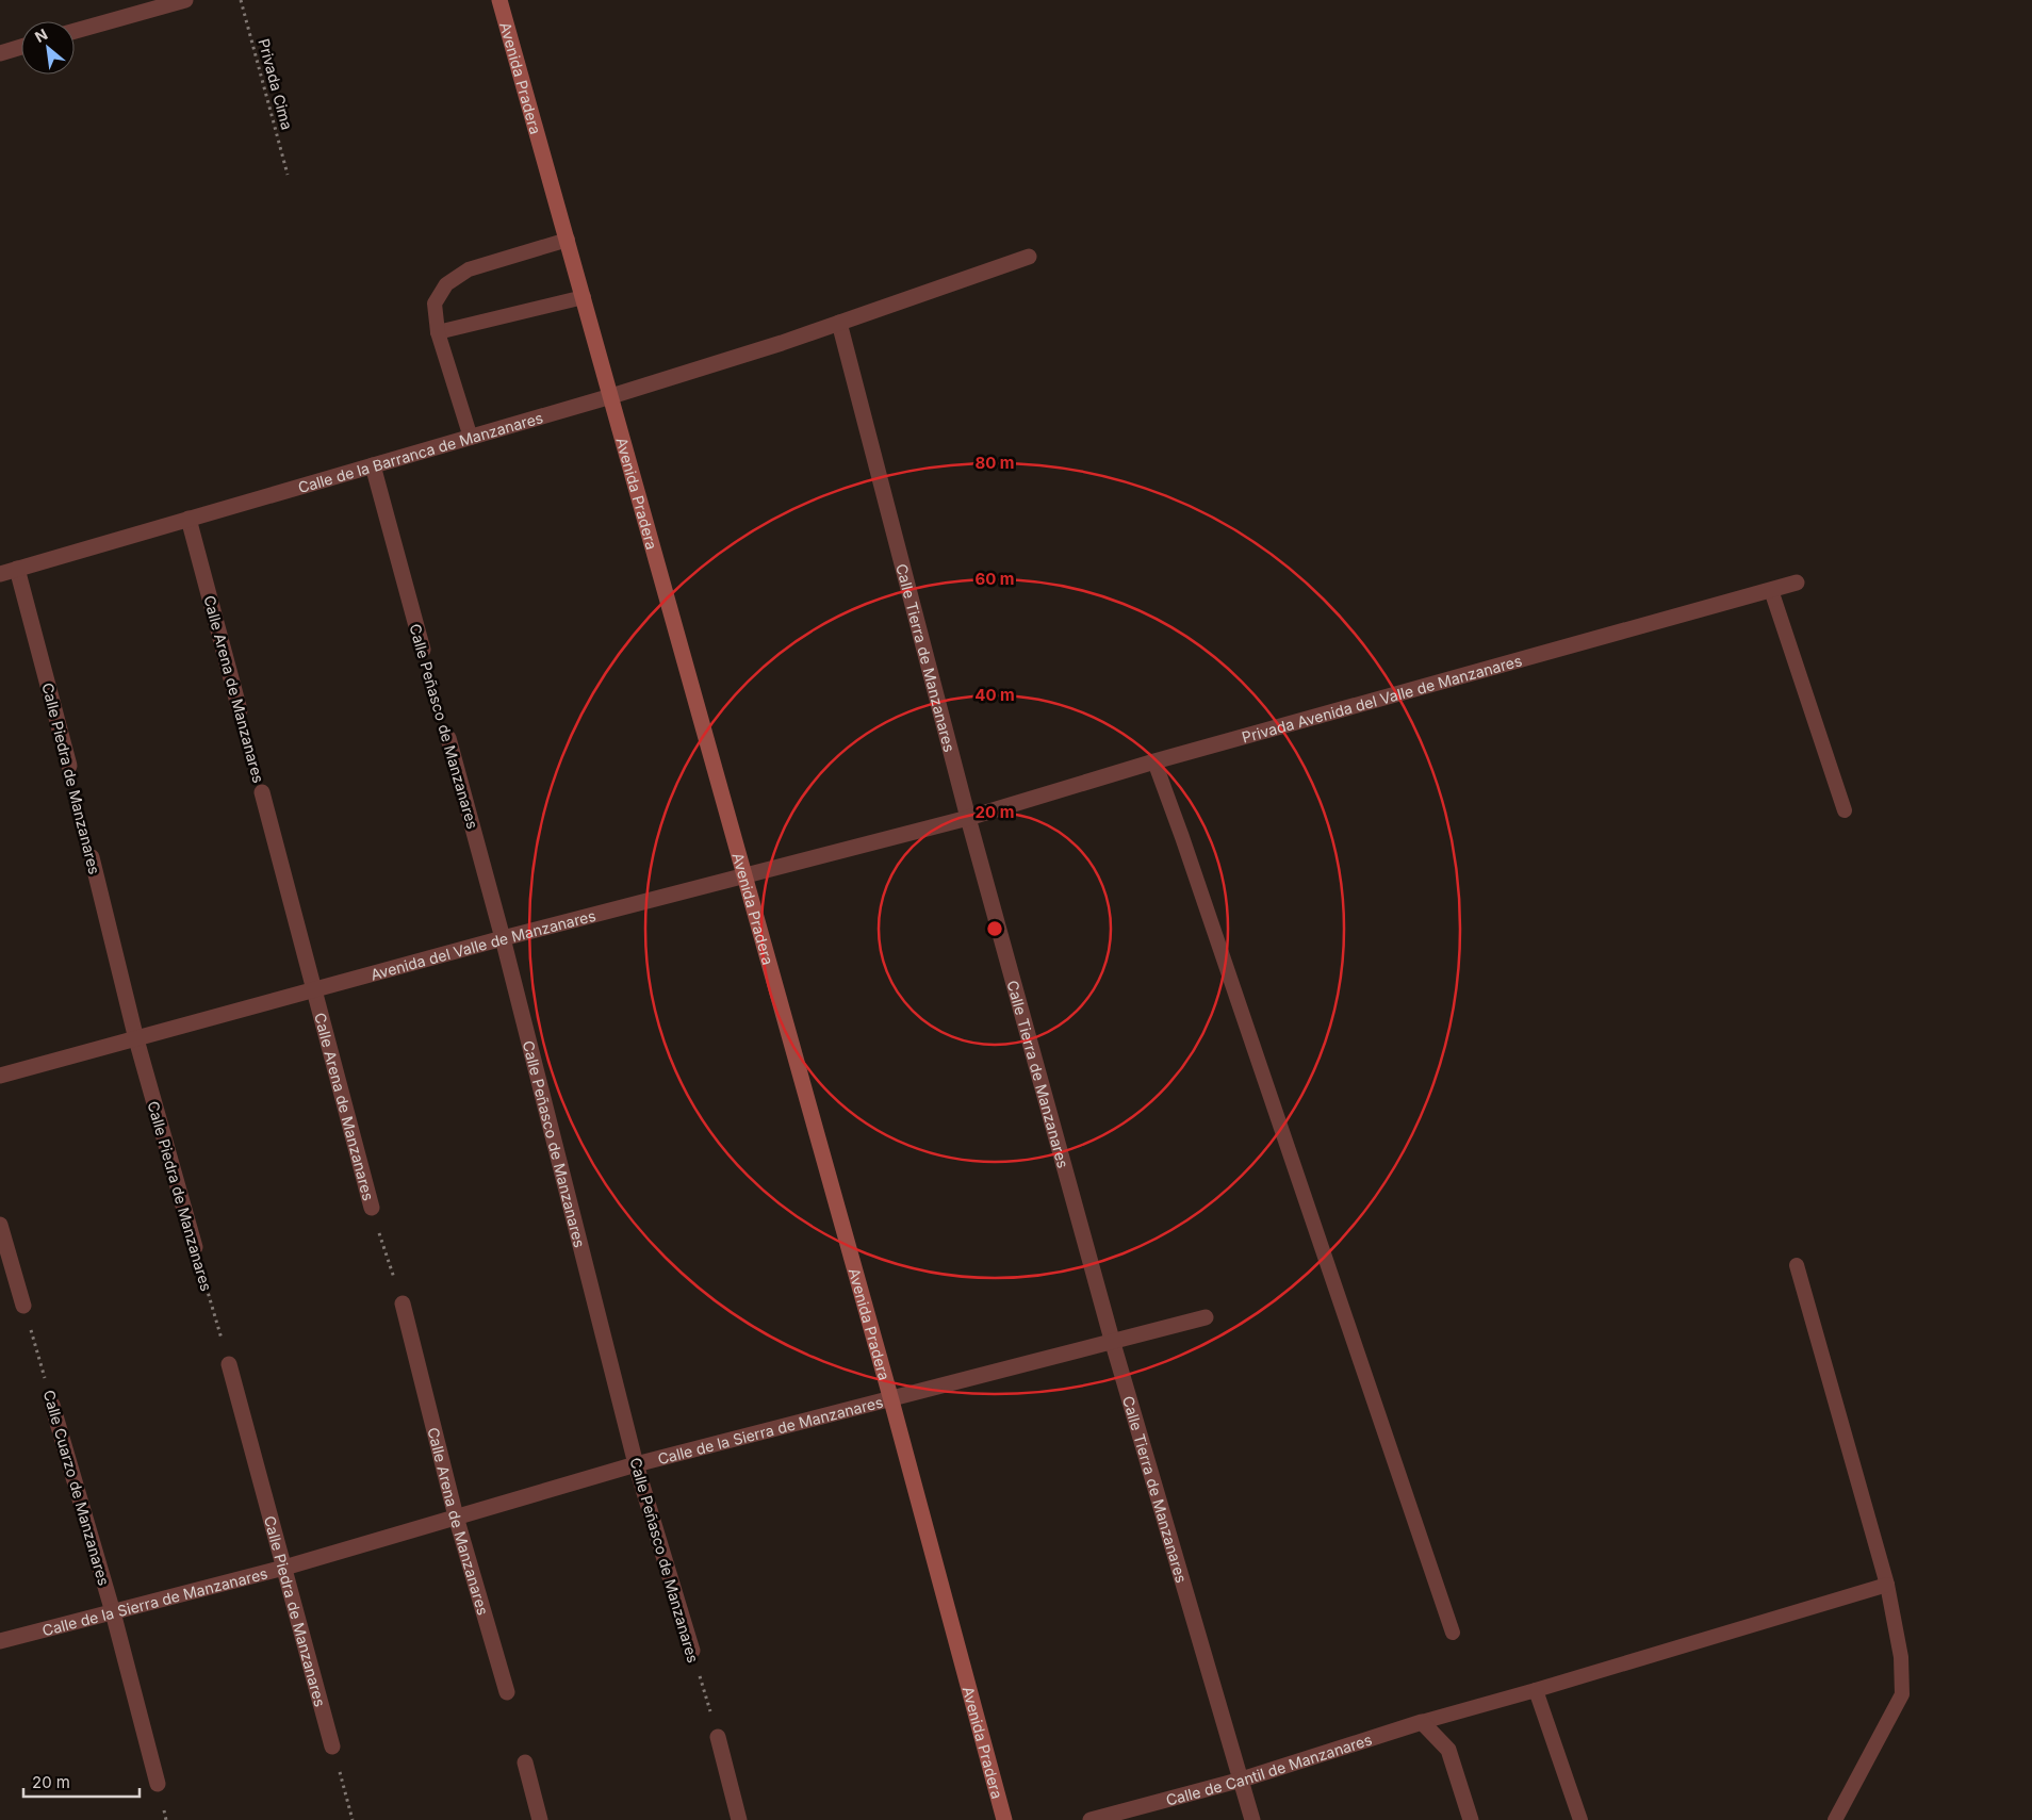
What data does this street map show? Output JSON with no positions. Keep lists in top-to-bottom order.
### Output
{
  "streets": {
    "street": [
      "Avenida Pradera",
      "Calle de la Barranca de Manzanares",
      "Calle Tierra de Manzanares",
      "Calle Arena de Manzanares",
      "Privada Avenida del Valle de Manzanares",
      "Calle Peñasco de Manzanares",
      "Calle Piedra de Manzanares",
      "Avenida del Valle de Manzanares",
      "Calle de la Sierra de Manzanares",
      "Calle Cuarzo de Manzanares",
      "Calle de Cantil de Manzanares"
    ],
    "path": ["Privada Cima"]
  },
  "crossings": [
    ["Avenida Pradera", "Calle de la Barranca de Manzanares"],
    ["Avenida Pradera", "Avenida del Valle de Manzanares"],
    ["Avenida Pradera", "Calle de la Sierra de Manzanares"],
    ["Calle de la Barranca de Manzanares", "Calle Tierra de Manzanares"],
    ["Calle de la Barranca de Manzanares", "Calle Arena de Manzanares"],
    ["Calle de la Barranca de Manzanares", "Calle Peñasco de Manzanares"],
    ["Calle de la Barranca de Manzanares", "Calle Piedra de Manzanares"],
    ["Calle Tierra de Manzanares", "Privada Avenida del Valle de Manzanares"],
    ["Calle Tierra de Manzanares", "Avenida del Valle de Manzanares"],
    ["Calle Tierra de Manzanares", "Calle de la Sierra de Manzanares"],
    ["Calle Tierra de Manzanares", "Calle de Cantil de Manzanares"],
    ["Calle Arena de Manzanares", "Avenida del Valle de Manzanares"],
    ["Calle Arena de Manzanares", "Calle de la Sierra de Manzanares"],
    ["Privada Avenida del Valle de Manzanares", "Avenida del Valle de Manzanares"],
    ["Calle Peñasco de Manzanares", "Avenida del Valle de Manzanares"],
    ["Calle Peñasco de Manzanares", "Calle de la Sierra de Manzanares"],
    ["Calle Piedra de Manzanares", "Avenida del Valle de Manzanares"],
    ["Calle Piedra de Manzanares", "Calle de la Sierra de Manzanares"],
    ["Calle de la Sierra de Manzanares", "Calle Cuarzo de Manzanares"]
  ],
  "scale_bar": "20 m",
  "north": "top left",
  "rings": [
    "80 m",
    "60 m",
    "40 m",
    "20 m"
  ]
}
